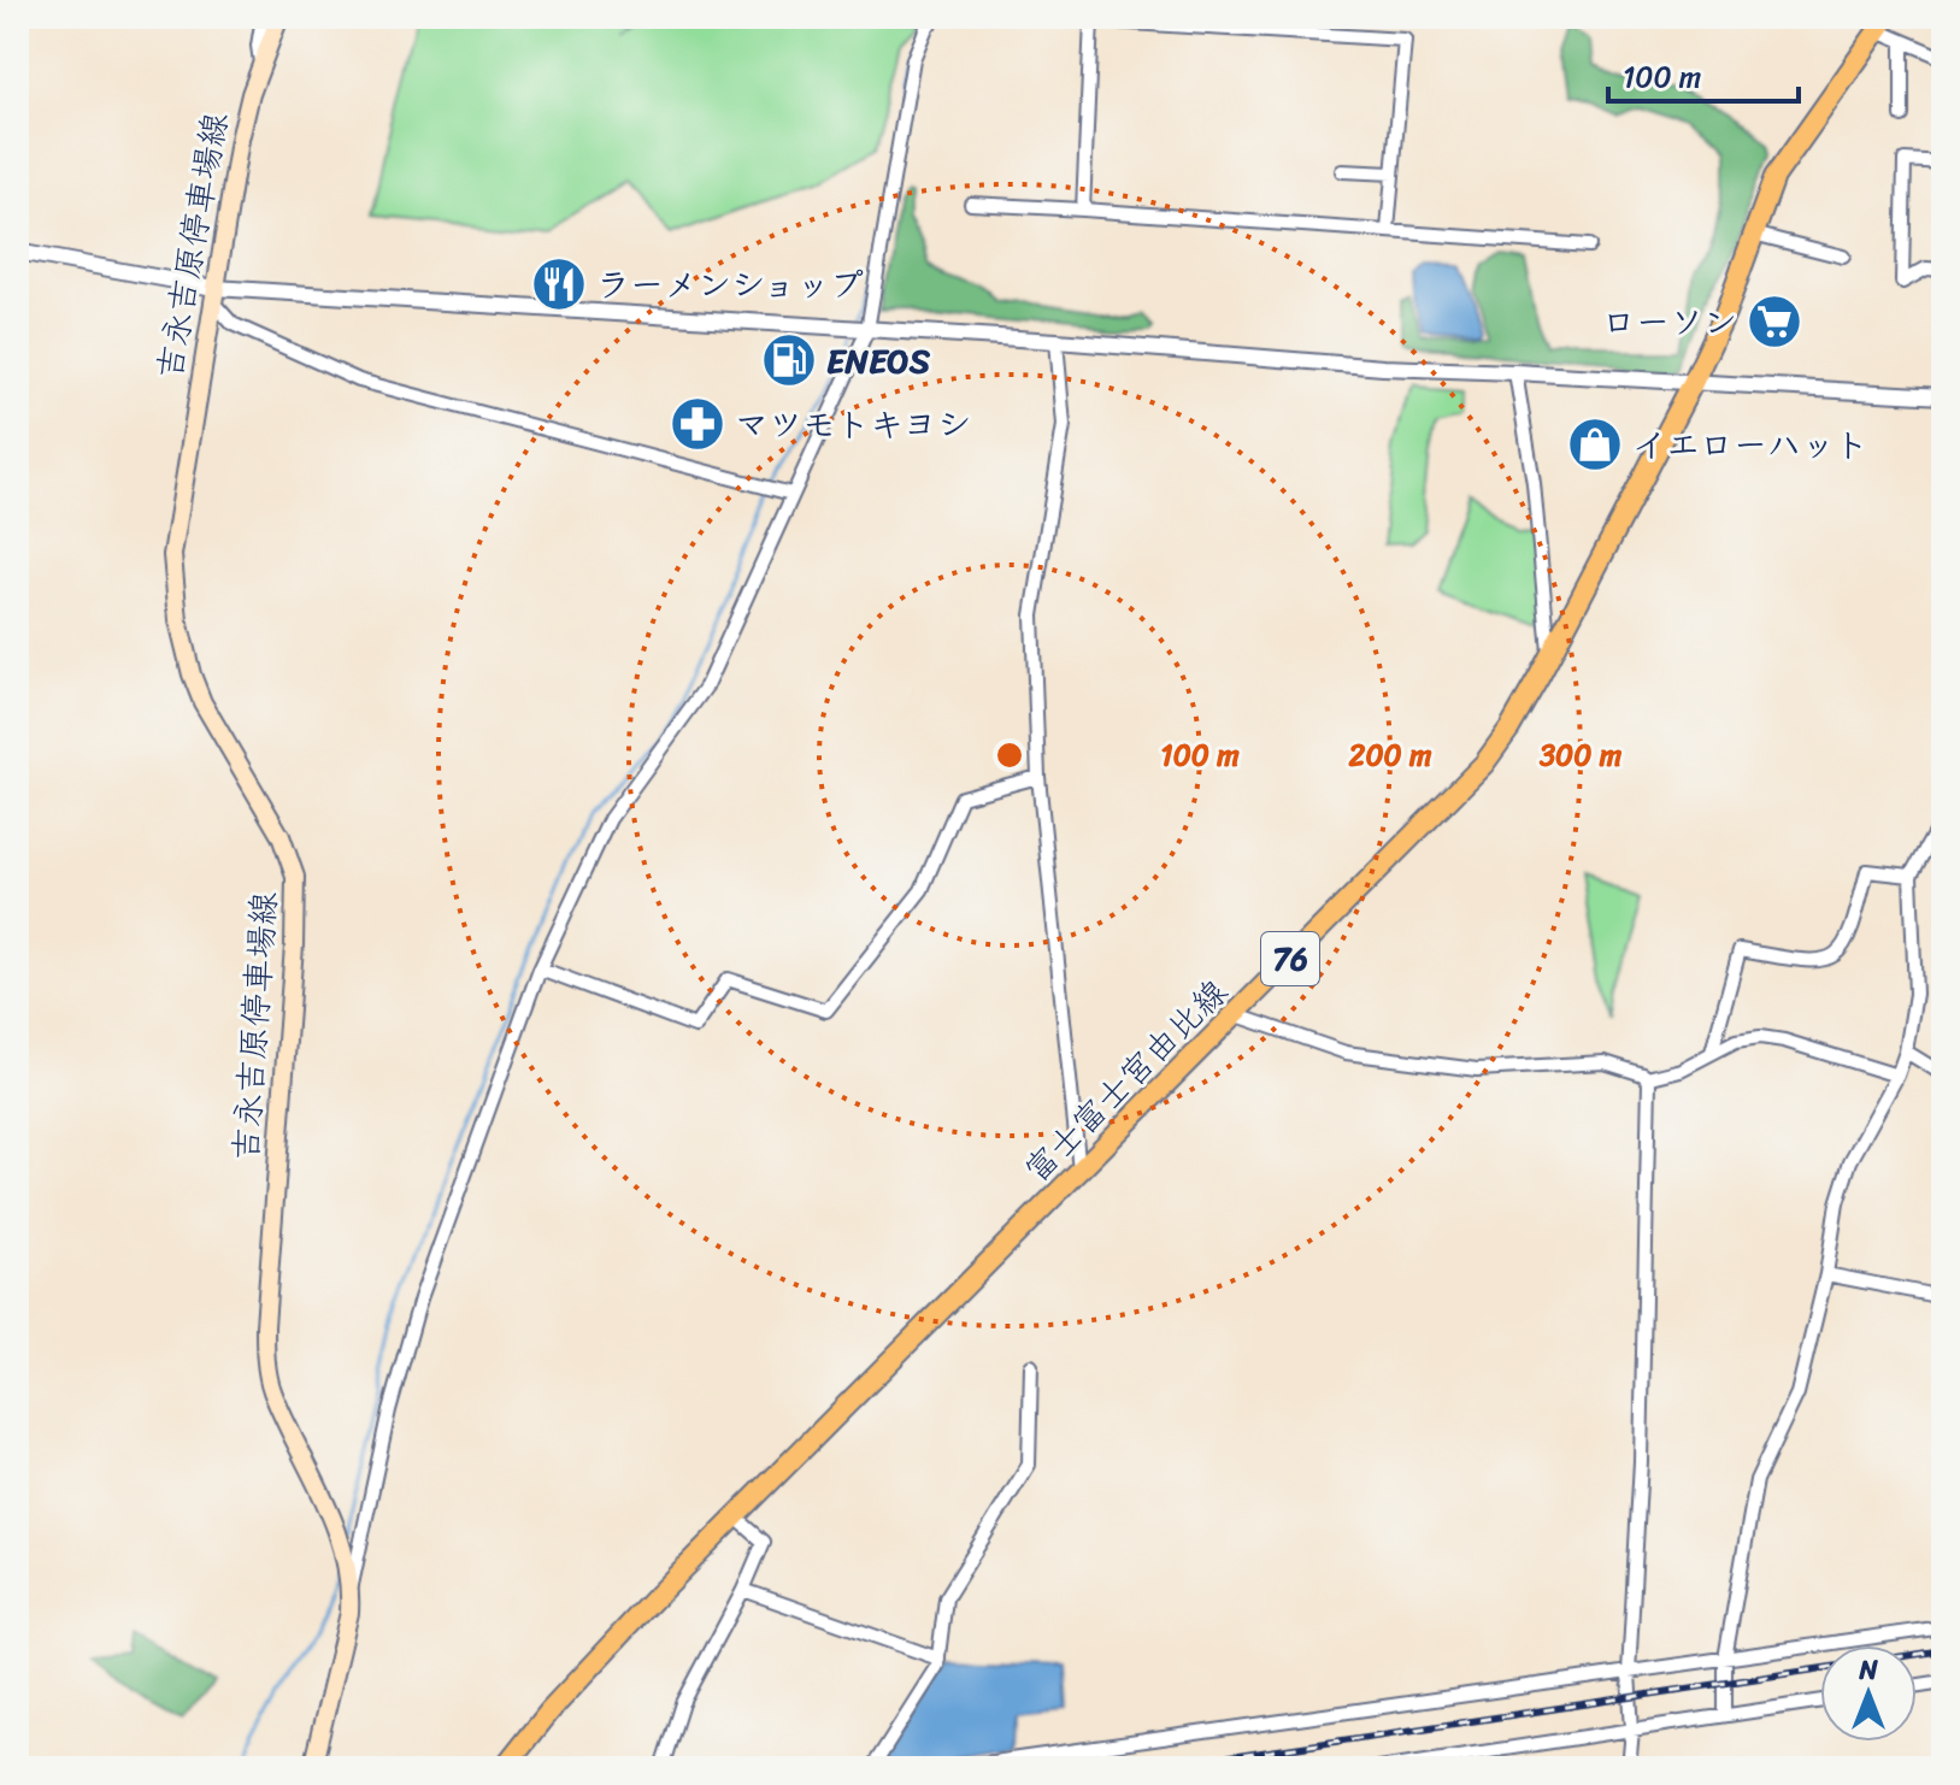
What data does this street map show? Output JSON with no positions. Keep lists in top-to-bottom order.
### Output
{
  "streets": {
    "main road": ["吉永吉原停車場線", "76", "富士富士宮由比線"]
  },
  "places": {
    "restaurant": ["ラーメンショップ"],
    "supermarket": ["ローソン"],
    "fuel station": ["ENEOS"],
    "pharmacy": ["マツモトキヨシ"],
    "shop": ["イエローハット"]
  },
  "scale_bar": "100 m",
  "north": "top",
  "rings": ["100 m", "200 m", "300 m"]
}
